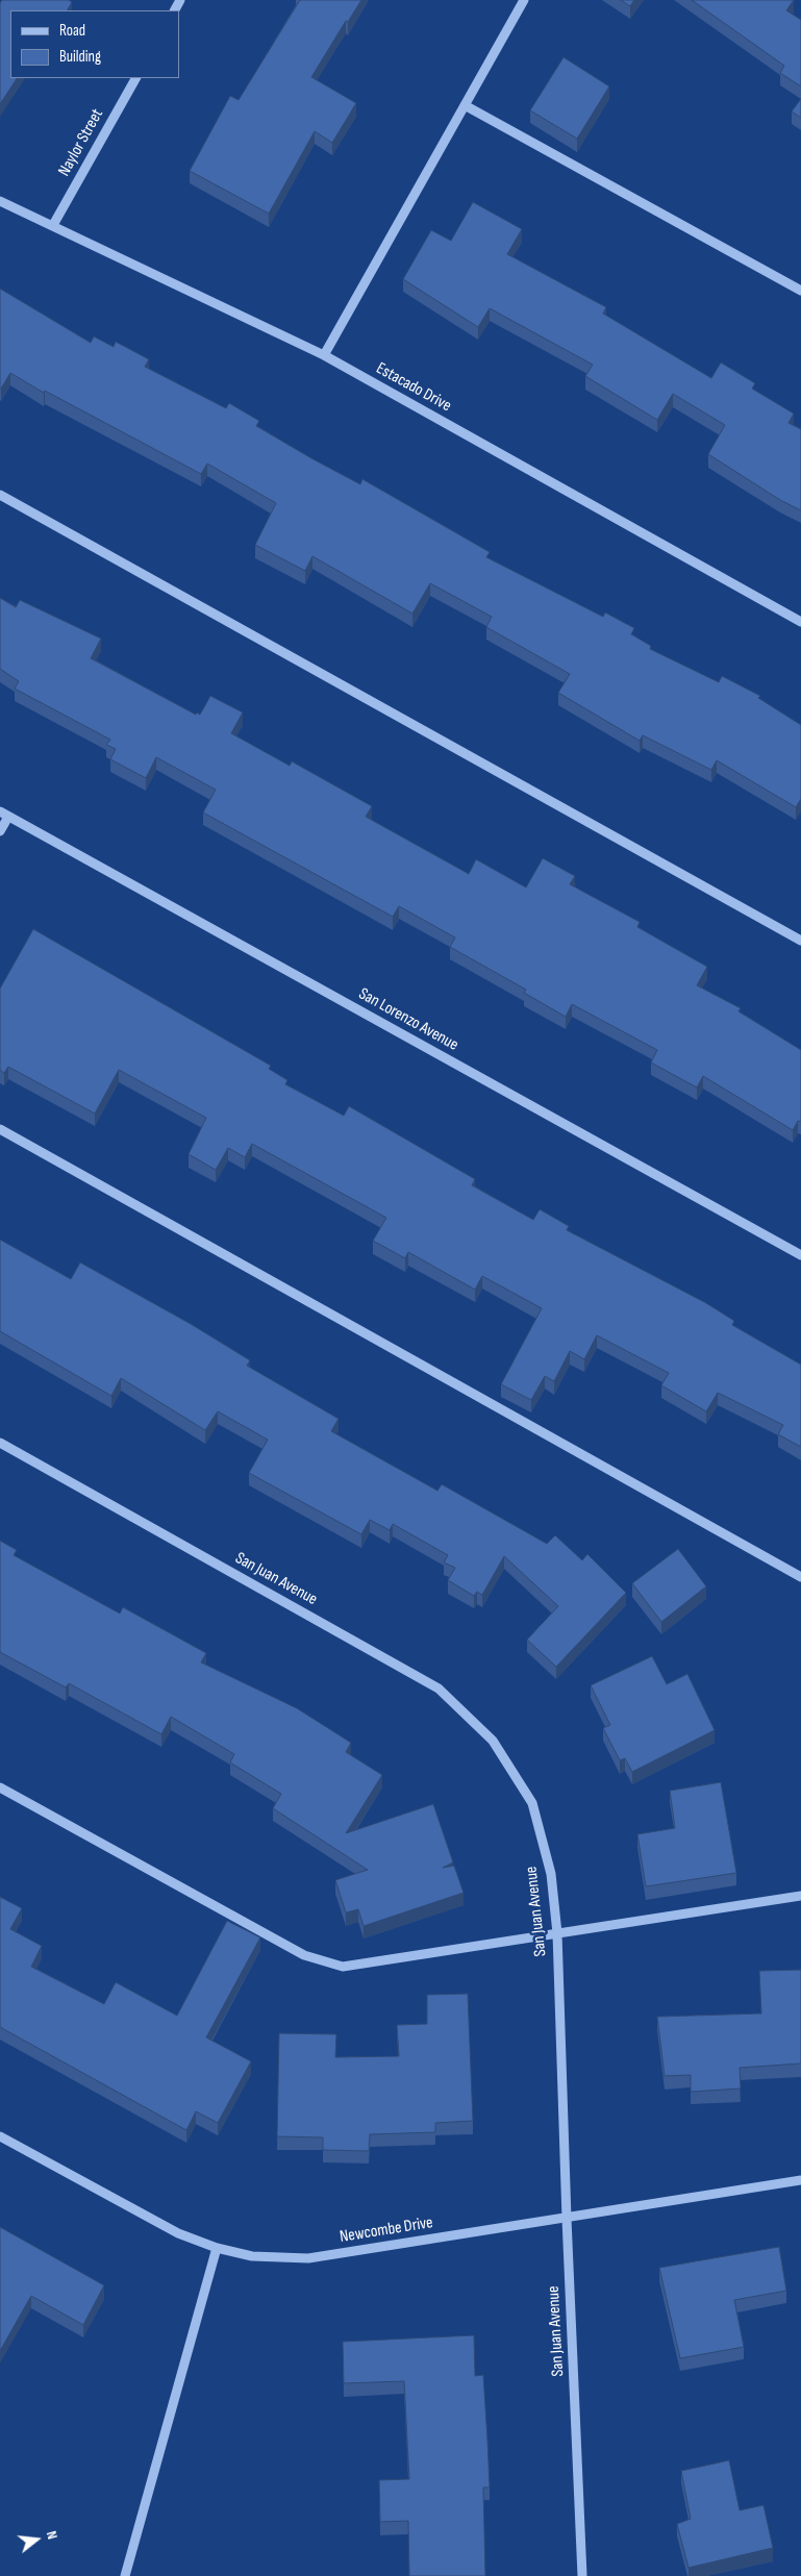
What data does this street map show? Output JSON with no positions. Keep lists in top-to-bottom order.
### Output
{
  "streets": {
    "street": [
      "Naylor Street",
      "Estacado Drive",
      "San Lorenzo Avenue",
      "San Juan Avenue",
      "Newcombe Drive"
    ]
  },
  "crossings": [
    ["Naylor Street", "Estacado Drive"],
    ["San Juan Avenue", "Newcombe Drive"]
  ],
  "legend": ["Road", "Building"],
  "north": "right"
}
